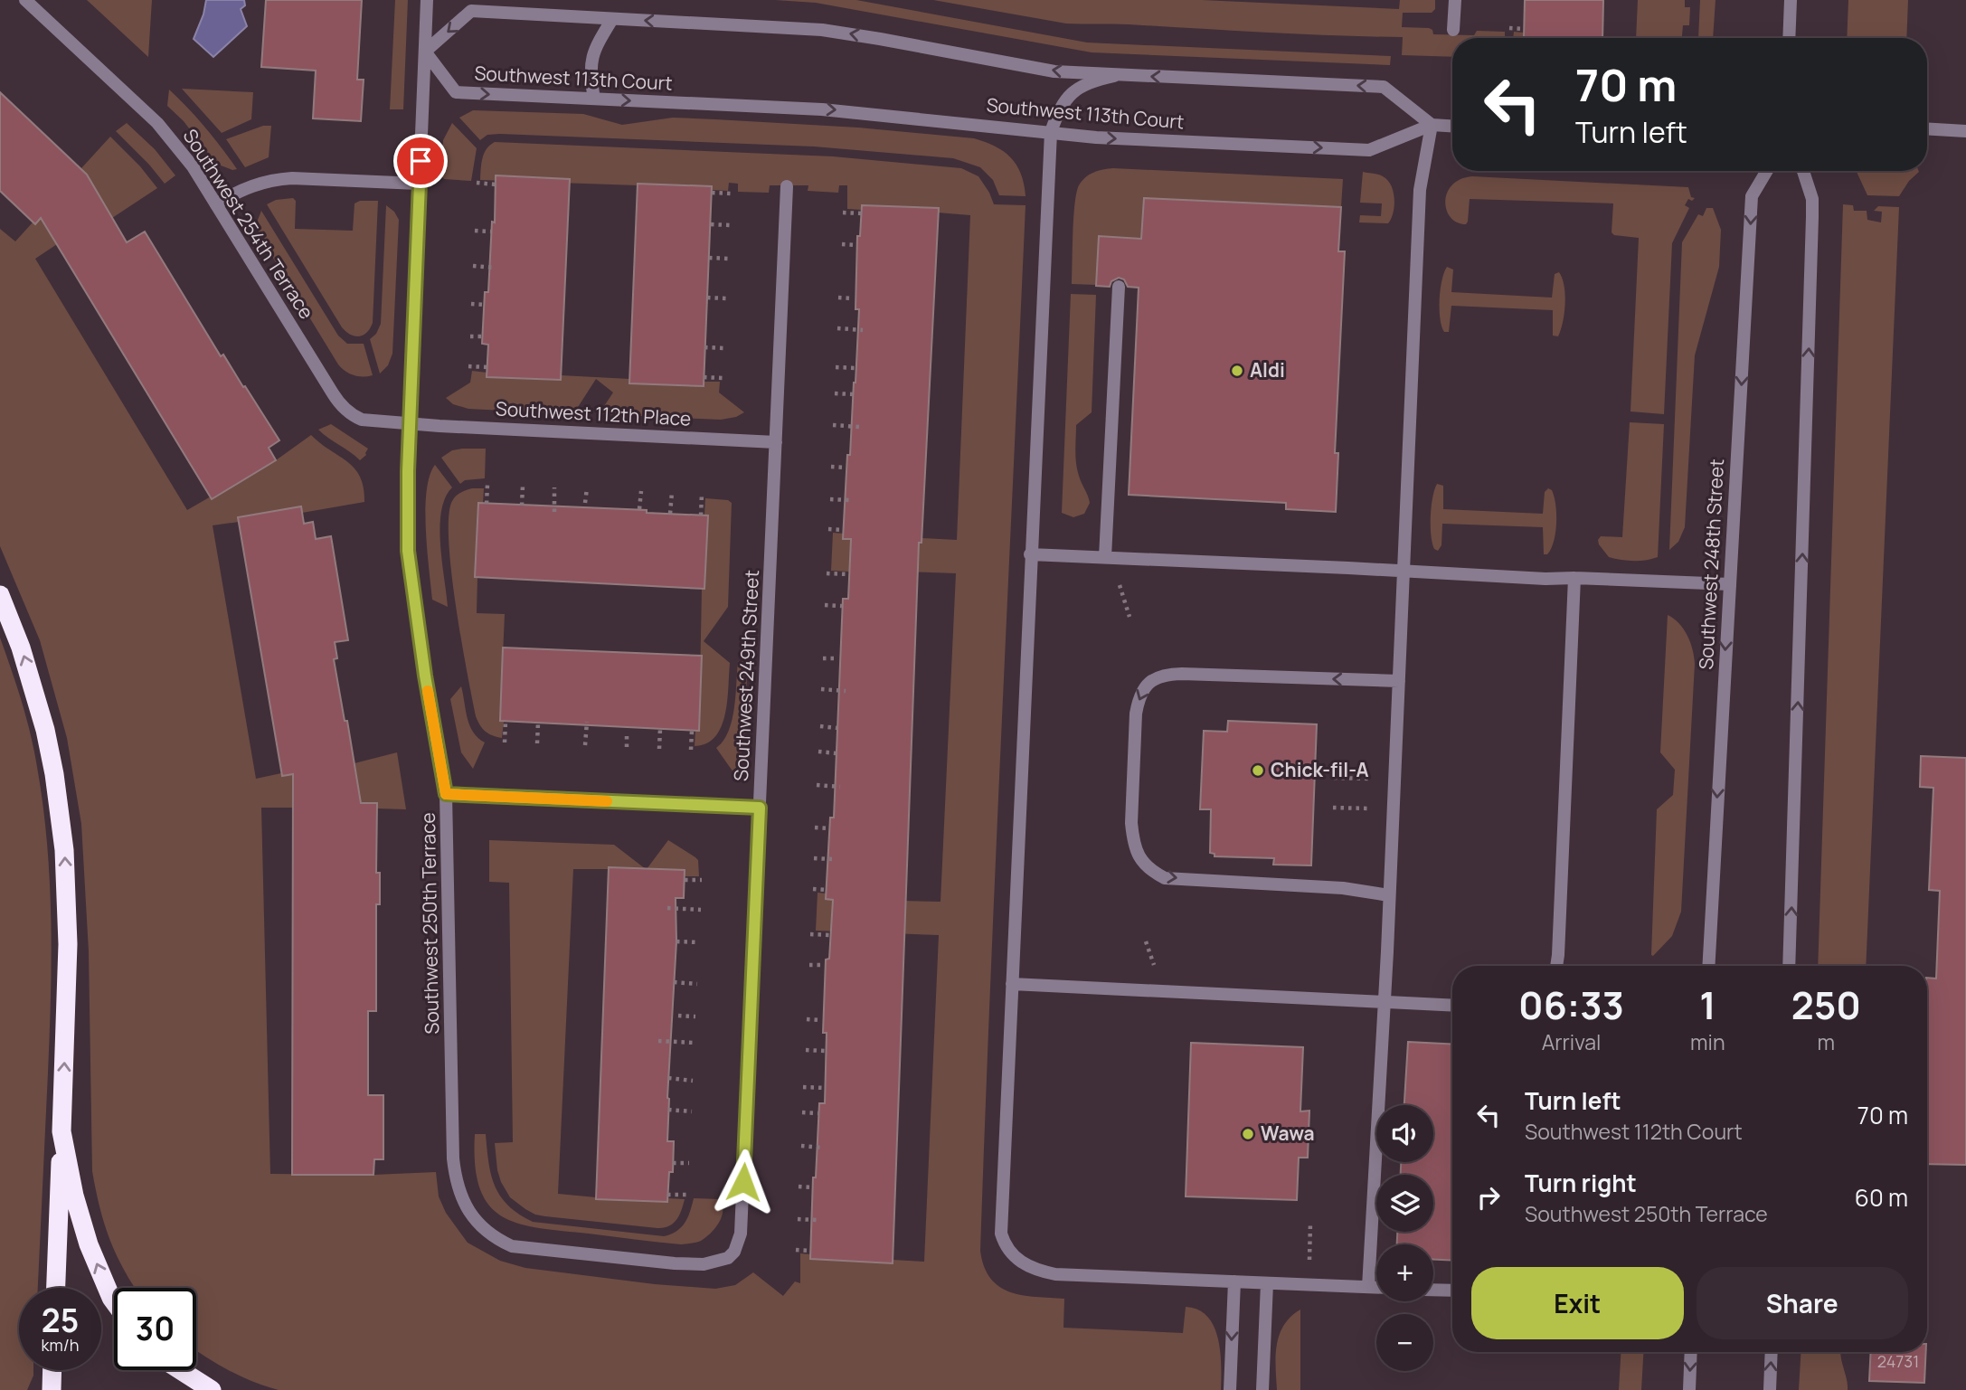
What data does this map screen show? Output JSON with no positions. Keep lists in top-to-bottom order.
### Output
{
  "streets": {
    "street": [
      "Southwest 113th Court",
      "Southwest 254th Terrace",
      "Southwest 112th Place",
      "Southwest 248th Street",
      "Southwest 249th Street",
      "Southwest 250th Terrace"
    ]
  },
  "crossings": [
    ["Southwest 113th Court", "Southwest 250th Terrace"],
    ["Southwest 254th Terrace", "Southwest 112th Place"],
    ["Southwest 254th Terrace", "Southwest 250th Terrace"],
    ["Southwest 112th Place", "Southwest 249th Street"],
    ["Southwest 112th Place", "Southwest 250th Terrace"],
    ["Southwest 249th Street", "Southwest 250th Terrace"]
  ],
  "places": ["Aldi", "Chick-fil-A", "Wawa"],
  "house_numbers": ["24731"],
  "page": {
    "turn": ["70 m", "Turn left"],
    "eta": [
      "06:33",
      "Arrival",
      "1",
      "min",
      "250",
      "m"
    ],
    "list": [
      {
        "name": "Turn left",
        "note": "Southwest 112th Court",
        "value": "70 m"
      },
      {
        "name": "Turn right",
        "note": "Southwest 250th Terrace",
        "value": "60 m"
      }
    ],
    "map_buttons": ["+", "−"],
    "buttons": ["Exit", "Share"],
    "speed": "25 km/h",
    "limit": "30"
  }
}
